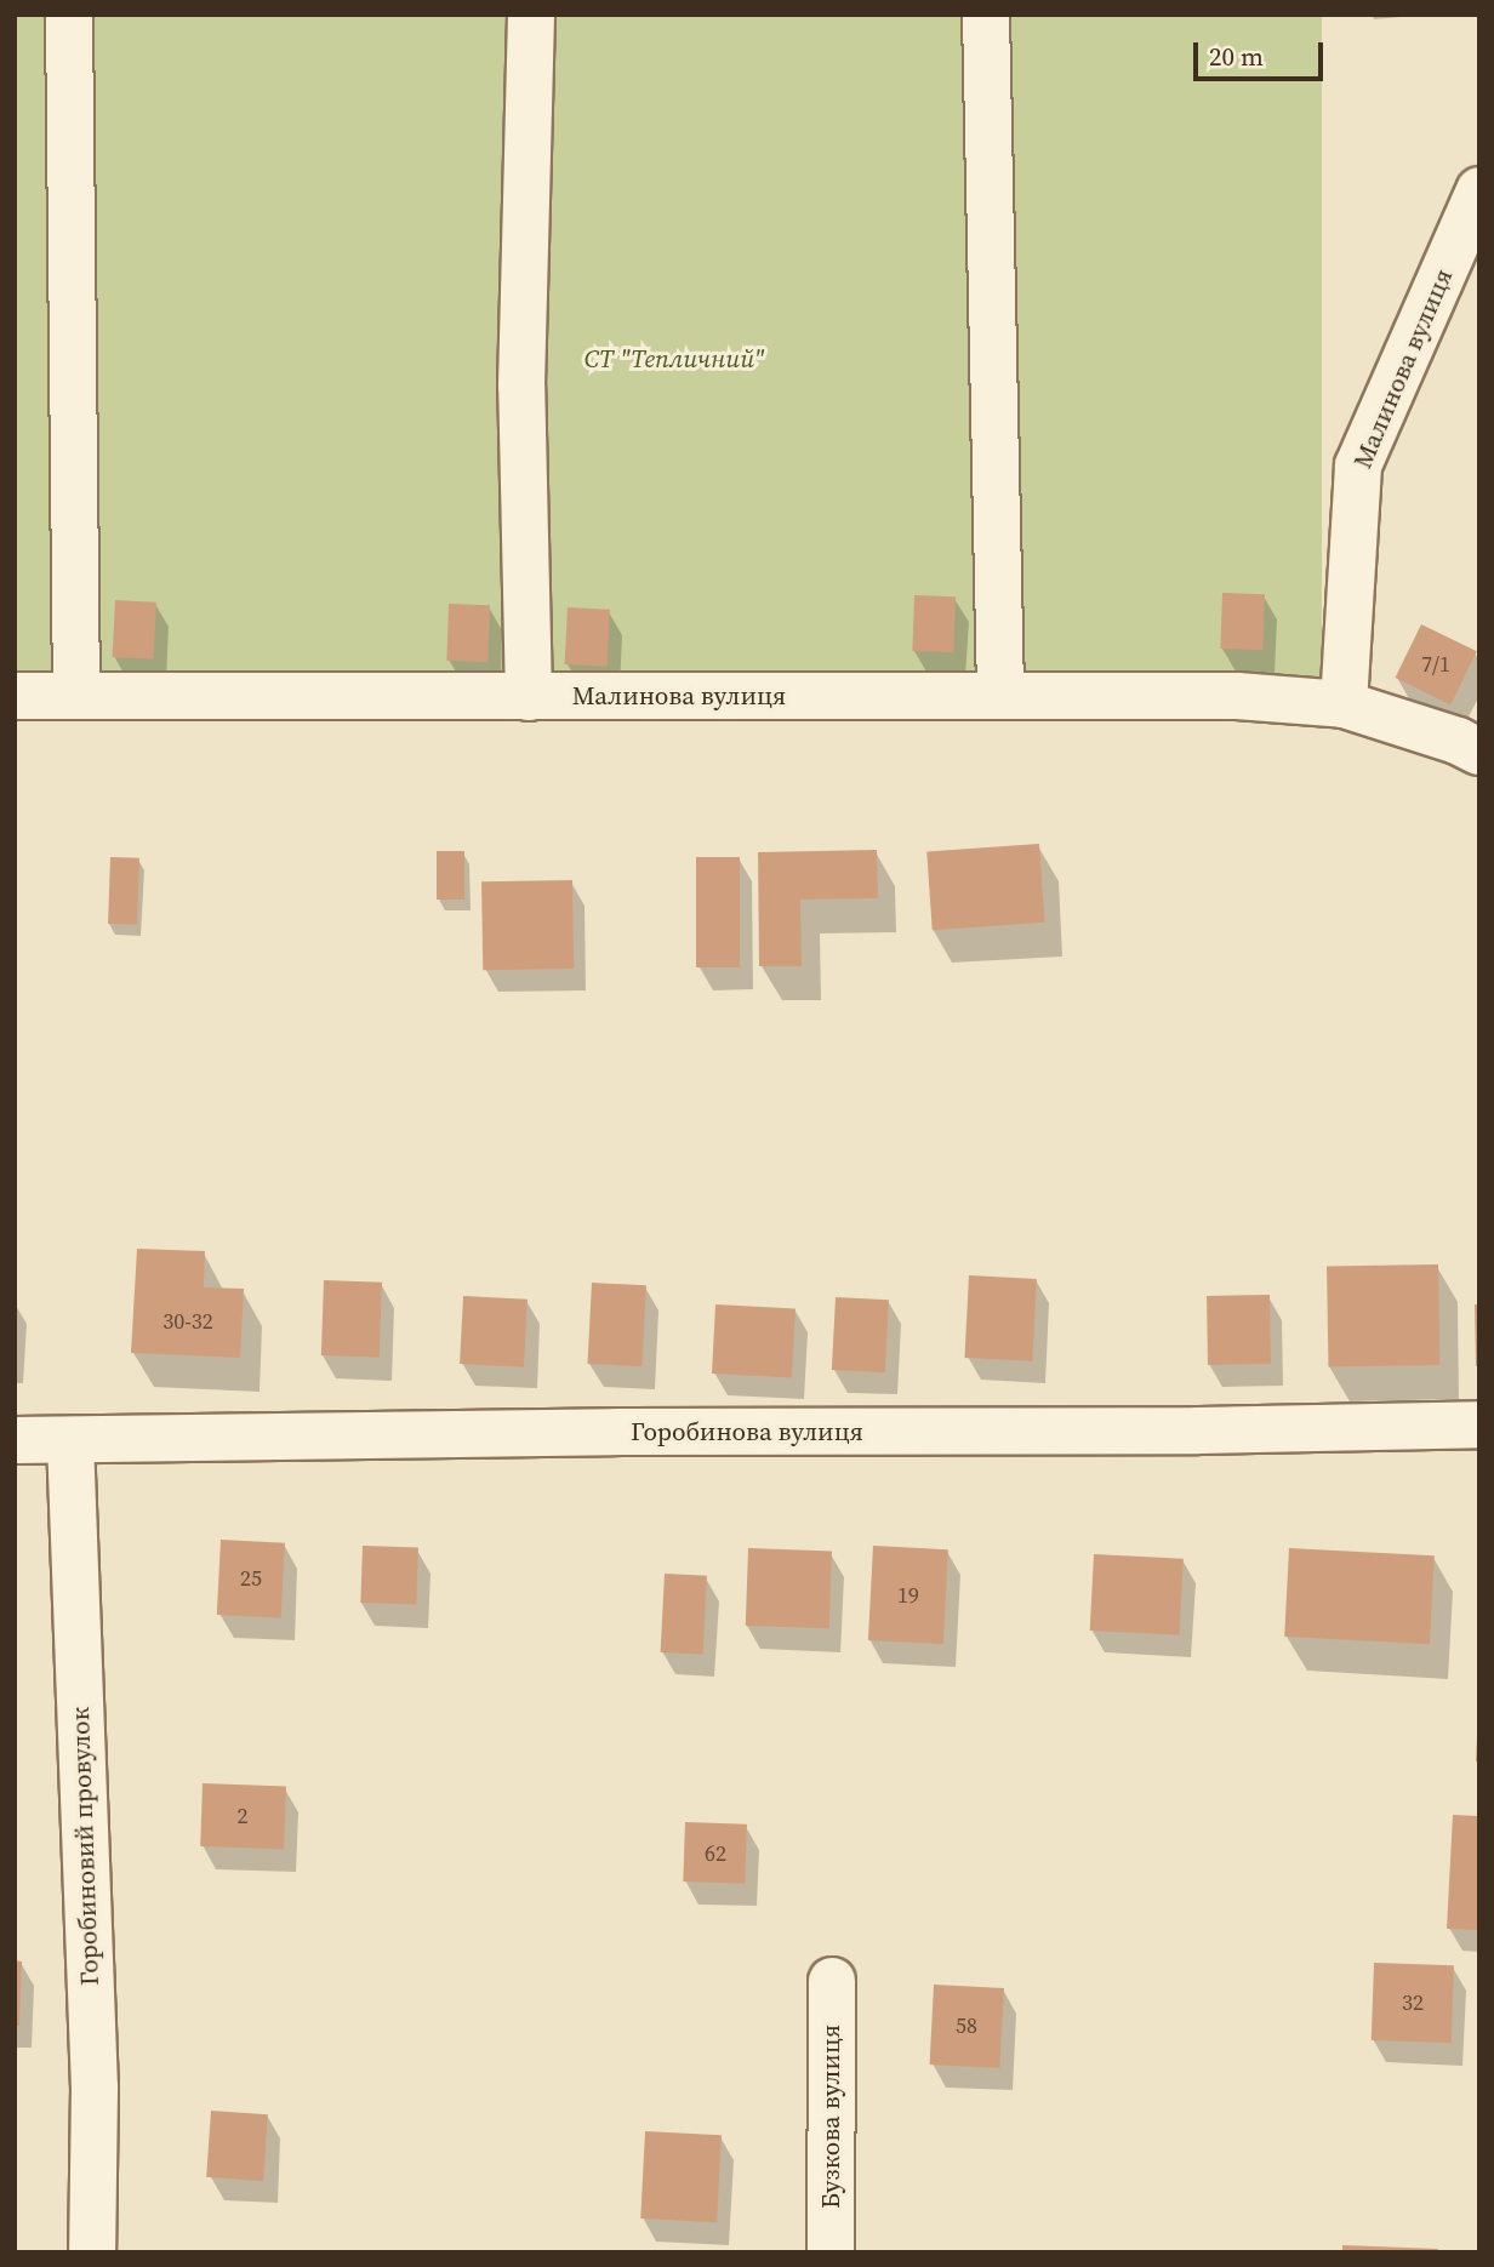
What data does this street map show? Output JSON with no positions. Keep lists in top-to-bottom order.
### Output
{
  "streets": {
    "street": [
      "Малинова вулиця",
      "Горобинова вулиця",
      "Горобиновий провулок",
      "Бузкова вулиця"
    ]
  },
  "crossings": [
    ["Горобинова вулиця", "Горобиновий провулок"]
  ],
  "parks": ["СТ \"Тепличний\""],
  "house_numbers": [
    "7/1",
    "30-32",
    "25",
    "19",
    "2",
    "62",
    "32",
    "58"
  ],
  "scale_bar": "20 m"
}
